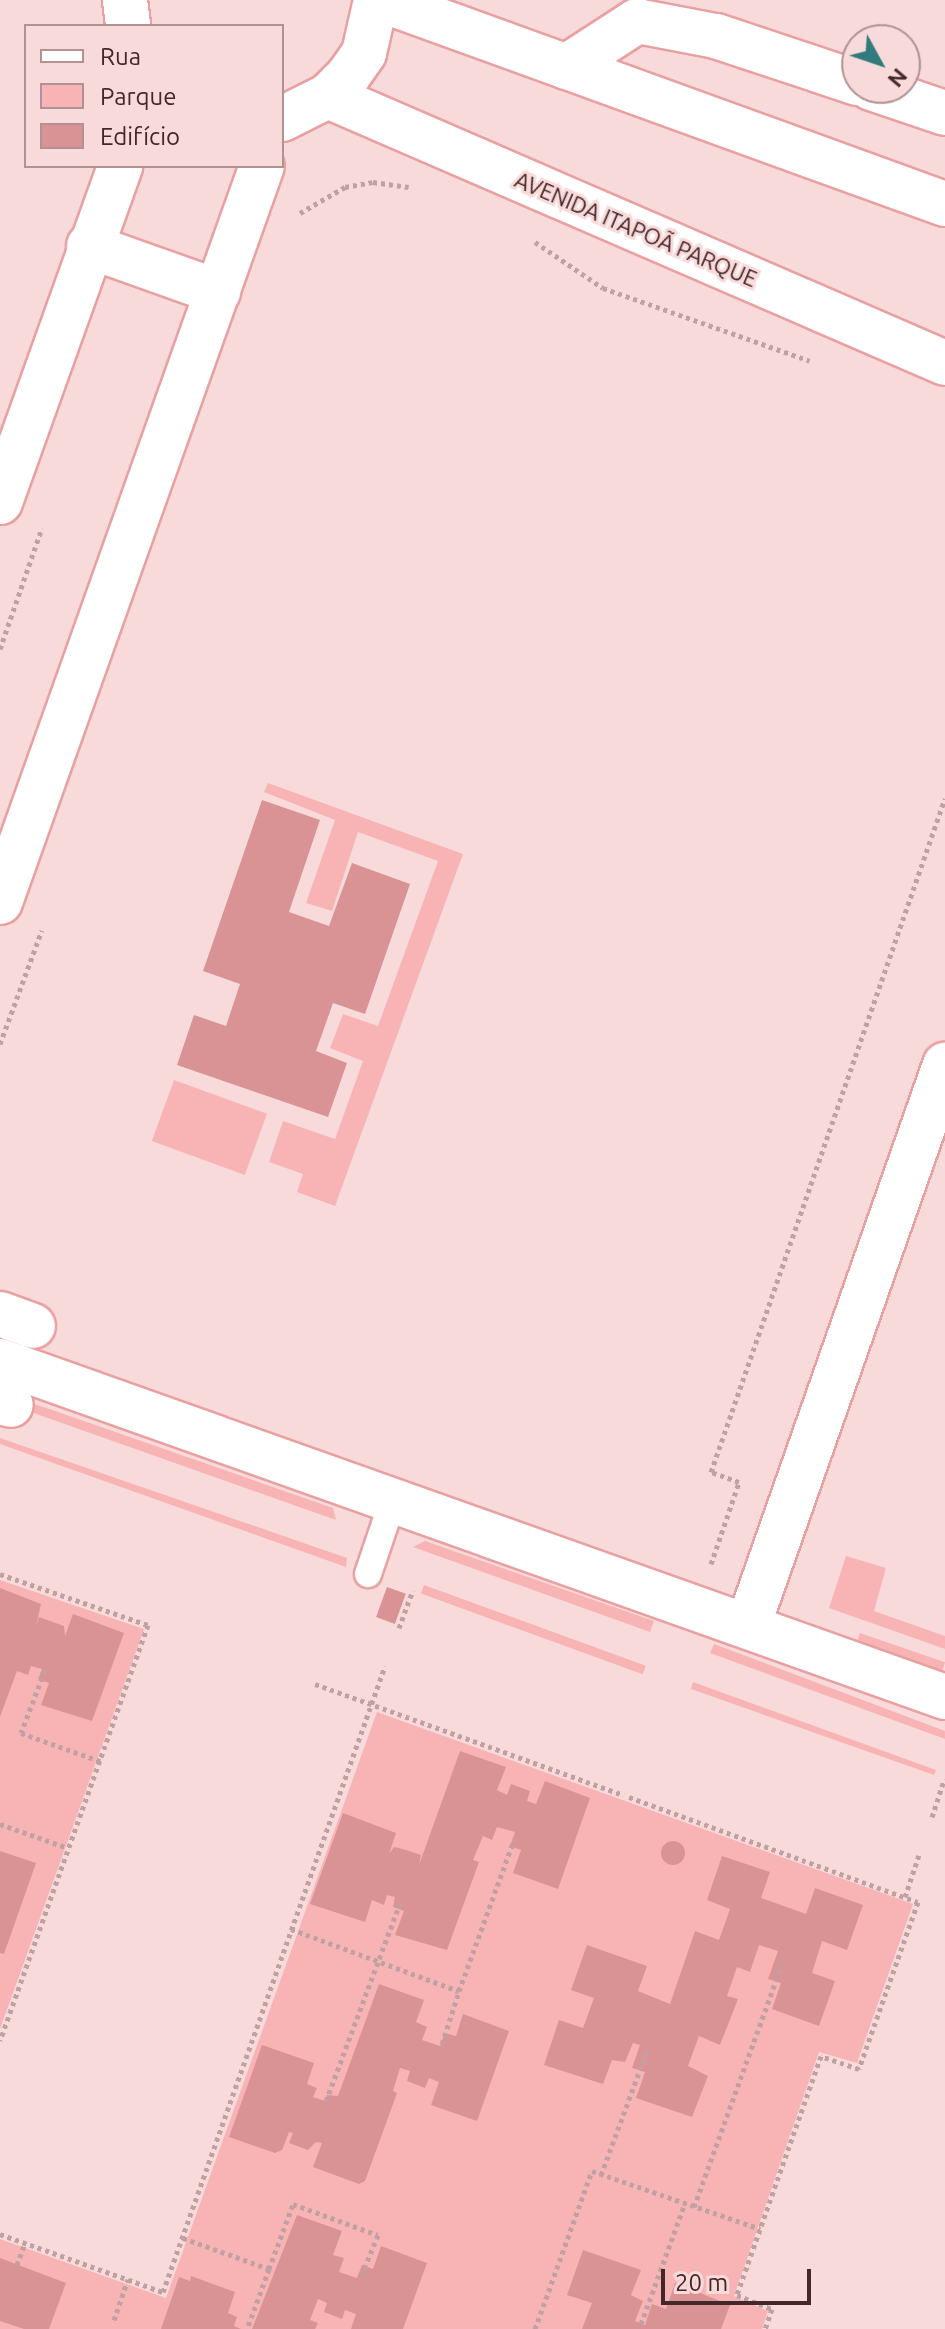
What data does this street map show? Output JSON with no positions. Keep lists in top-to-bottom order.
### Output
{
  "streets": {
    "street": ["AVENIDA ITAPOÃ PARQUE"]
  },
  "legend": ["Rua", "Parque", "Edifício"],
  "scale_bar": "20 m",
  "north": "bottom right"
}
